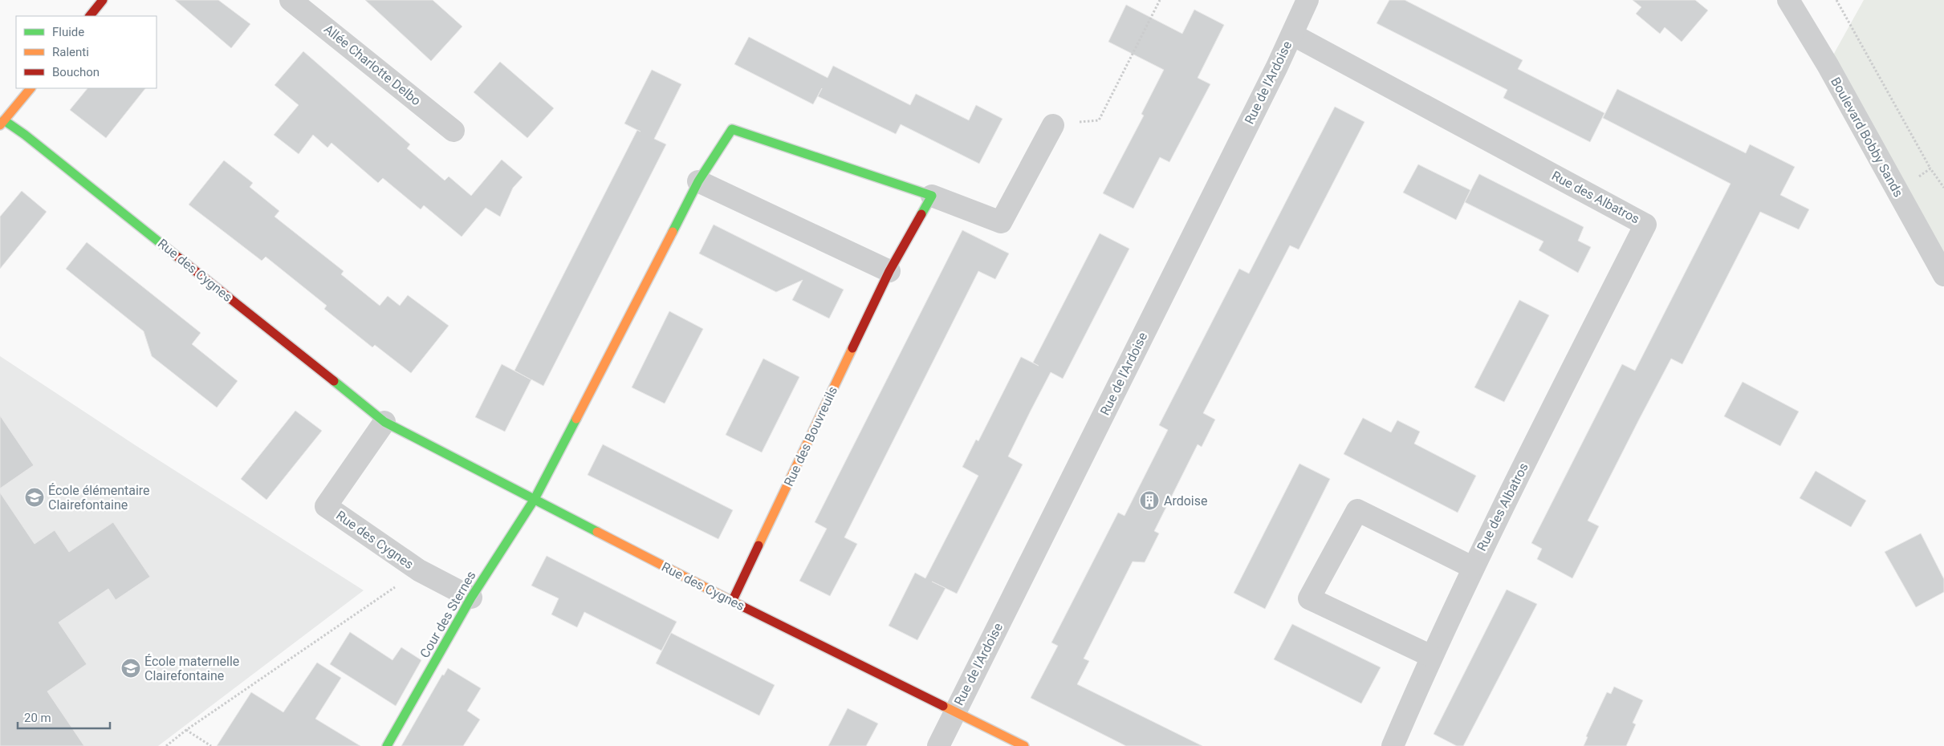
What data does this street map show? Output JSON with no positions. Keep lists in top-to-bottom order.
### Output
{
  "streets": {
    "street": [
      "Allée Charlotte Delbo",
      "Rue de l'Ardoise",
      "Boulevard Bobby Sands",
      "Rue des Albatros",
      "Rue des Cygnes",
      "Rue des Bouvreuils",
      "Cour des Sternes"
    ]
  },
  "crossings": [
    ["Rue de l'Ardoise", "Rue des Albatros"],
    ["Rue de l'Ardoise", "Rue des Cygnes"],
    ["Rue des Cygnes", "Rue des Bouvreuils"],
    ["Rue des Cygnes", "Cour des Sternes"]
  ],
  "places": {
    "school or university": ["École élémentaire Clairefontaine", "École maternelle Clairefontaine"],
    "building": ["Ardoise"]
  },
  "legend": ["Fluide", "Ralenti", "Bouchon"],
  "scale_bar": "20 m"
}
